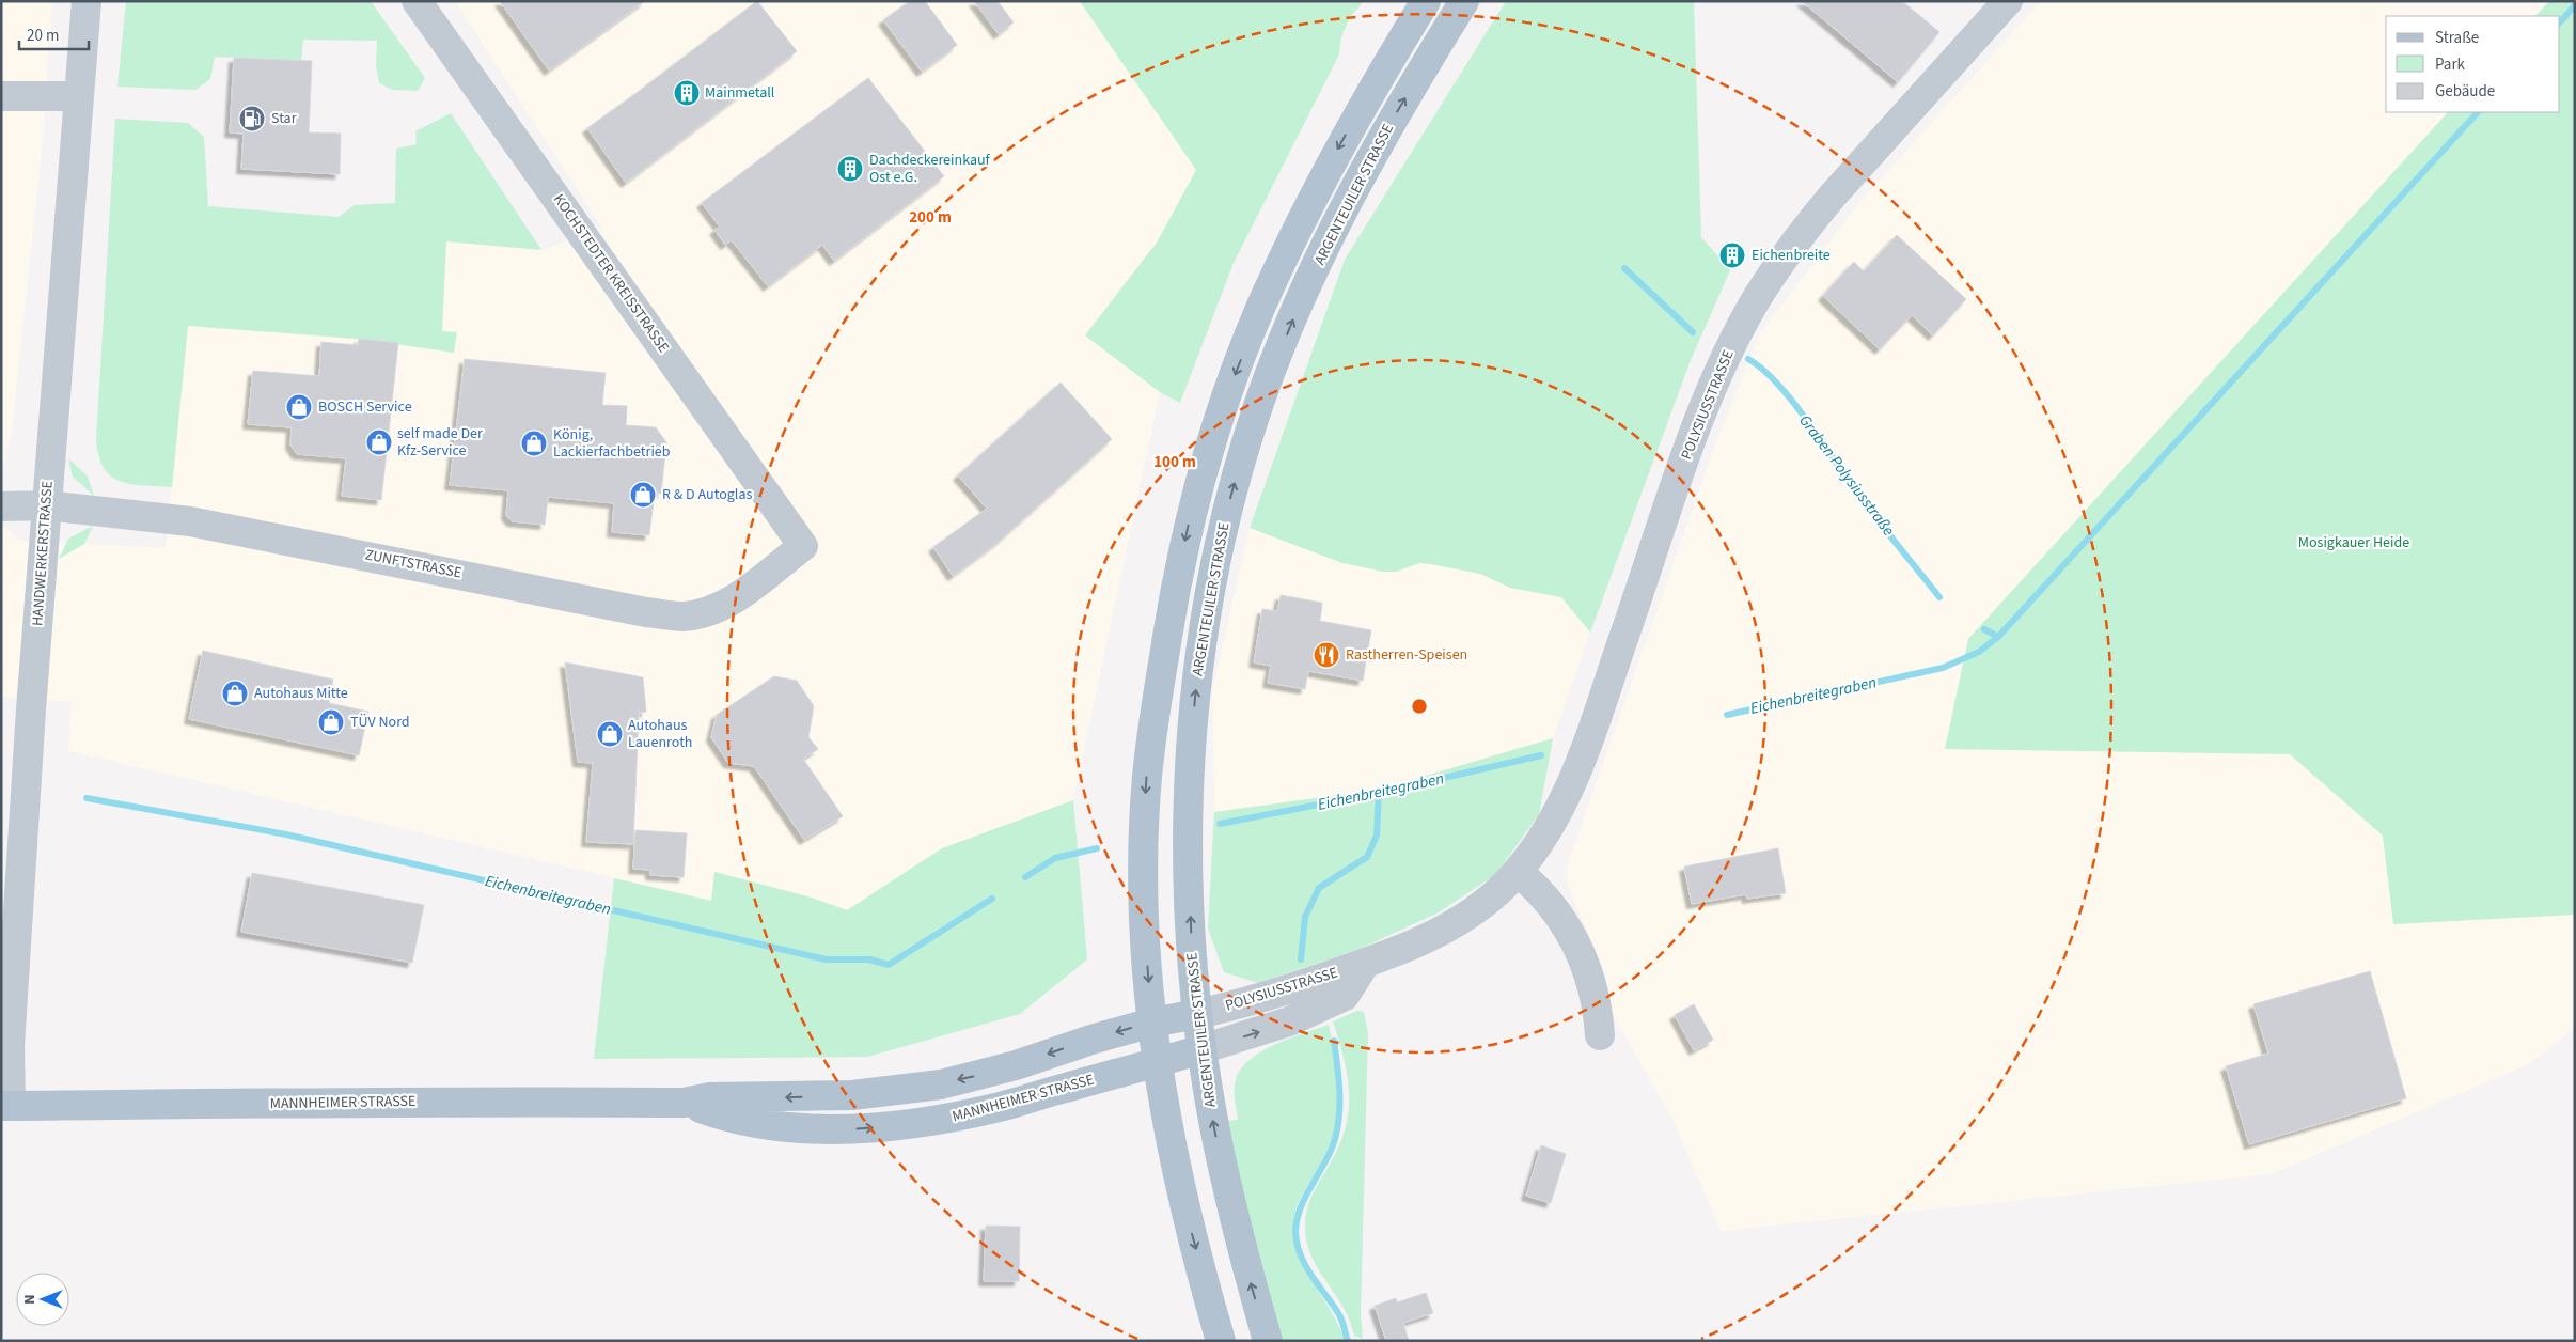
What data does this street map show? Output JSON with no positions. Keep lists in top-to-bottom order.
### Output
{
  "streets": {
    "main road": ["ARGENTEUILER STRASSE", "MANNHEIMER STRASSE"],
    "street": [
      "KOCHSTEDTER KREISSTRASSE",
      "POLYSIUSSTRASSE",
      "HANDWERKERSTRASSE",
      "ZUNFTSTRASSE"
    ]
  },
  "crossings": [
    ["ARGENTEUILER STRASSE", "POLYSIUSSTRASSE"],
    ["ARGENTEUILER STRASSE", "MANNHEIMER STRASSE"],
    ["KOCHSTEDTER KREISSTRASSE", "ZUNFTSTRASSE"],
    ["POLYSIUSSTRASSE", "MANNHEIMER STRASSE"],
    ["HANDWERKERSTRASSE", "ZUNFTSTRASSE"],
    ["HANDWERKERSTRASSE", "MANNHEIMER STRASSE"]
  ],
  "water": ["Graben Polysiusstraße", "Eichenbreitegraben"],
  "parks": ["Mosigkauer Heide"],
  "places": {
    "building": ["Mainmetall", "Dachdeckereinkauf Ost e.G.", "Eichenbreite"],
    "fuel station": ["Star"],
    "shop": [
      "BOSCH Service",
      "self made Der Kfz-Service",
      "König, Lackierfachbetrieb",
      "R & D Autoglas",
      "Autohaus Mitte",
      "TÜV Nord",
      "Autohaus Lauenroth"
    ],
    "restaurant": ["Rastherren-Speisen"]
  },
  "legend": ["Straße", "Park", "Gebäude"],
  "scale_bar": "20 m",
  "north": "left",
  "rings": ["200 m", "100 m"]
}
